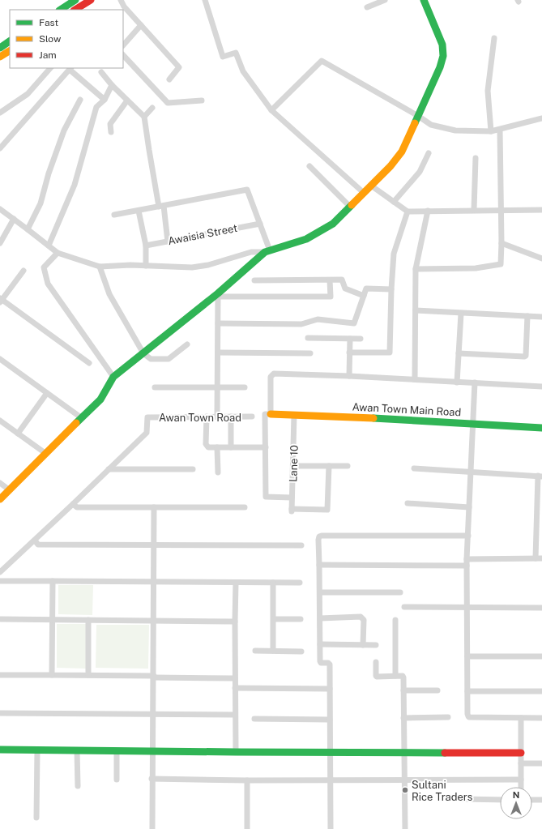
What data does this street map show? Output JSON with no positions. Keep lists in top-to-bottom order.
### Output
{
  "streets": {
    "street": [
      "Awaisia Street",
      "Awan Town Main Road",
      "Awan Town Road",
      "Lane 10"
    ]
  },
  "crossings": [
    ["Awan Town Main Road", "Lane 10"]
  ],
  "places": ["Sultani Rice Traders"],
  "legend": ["Fast", "Slow", "Jam"],
  "north": "top"
}
